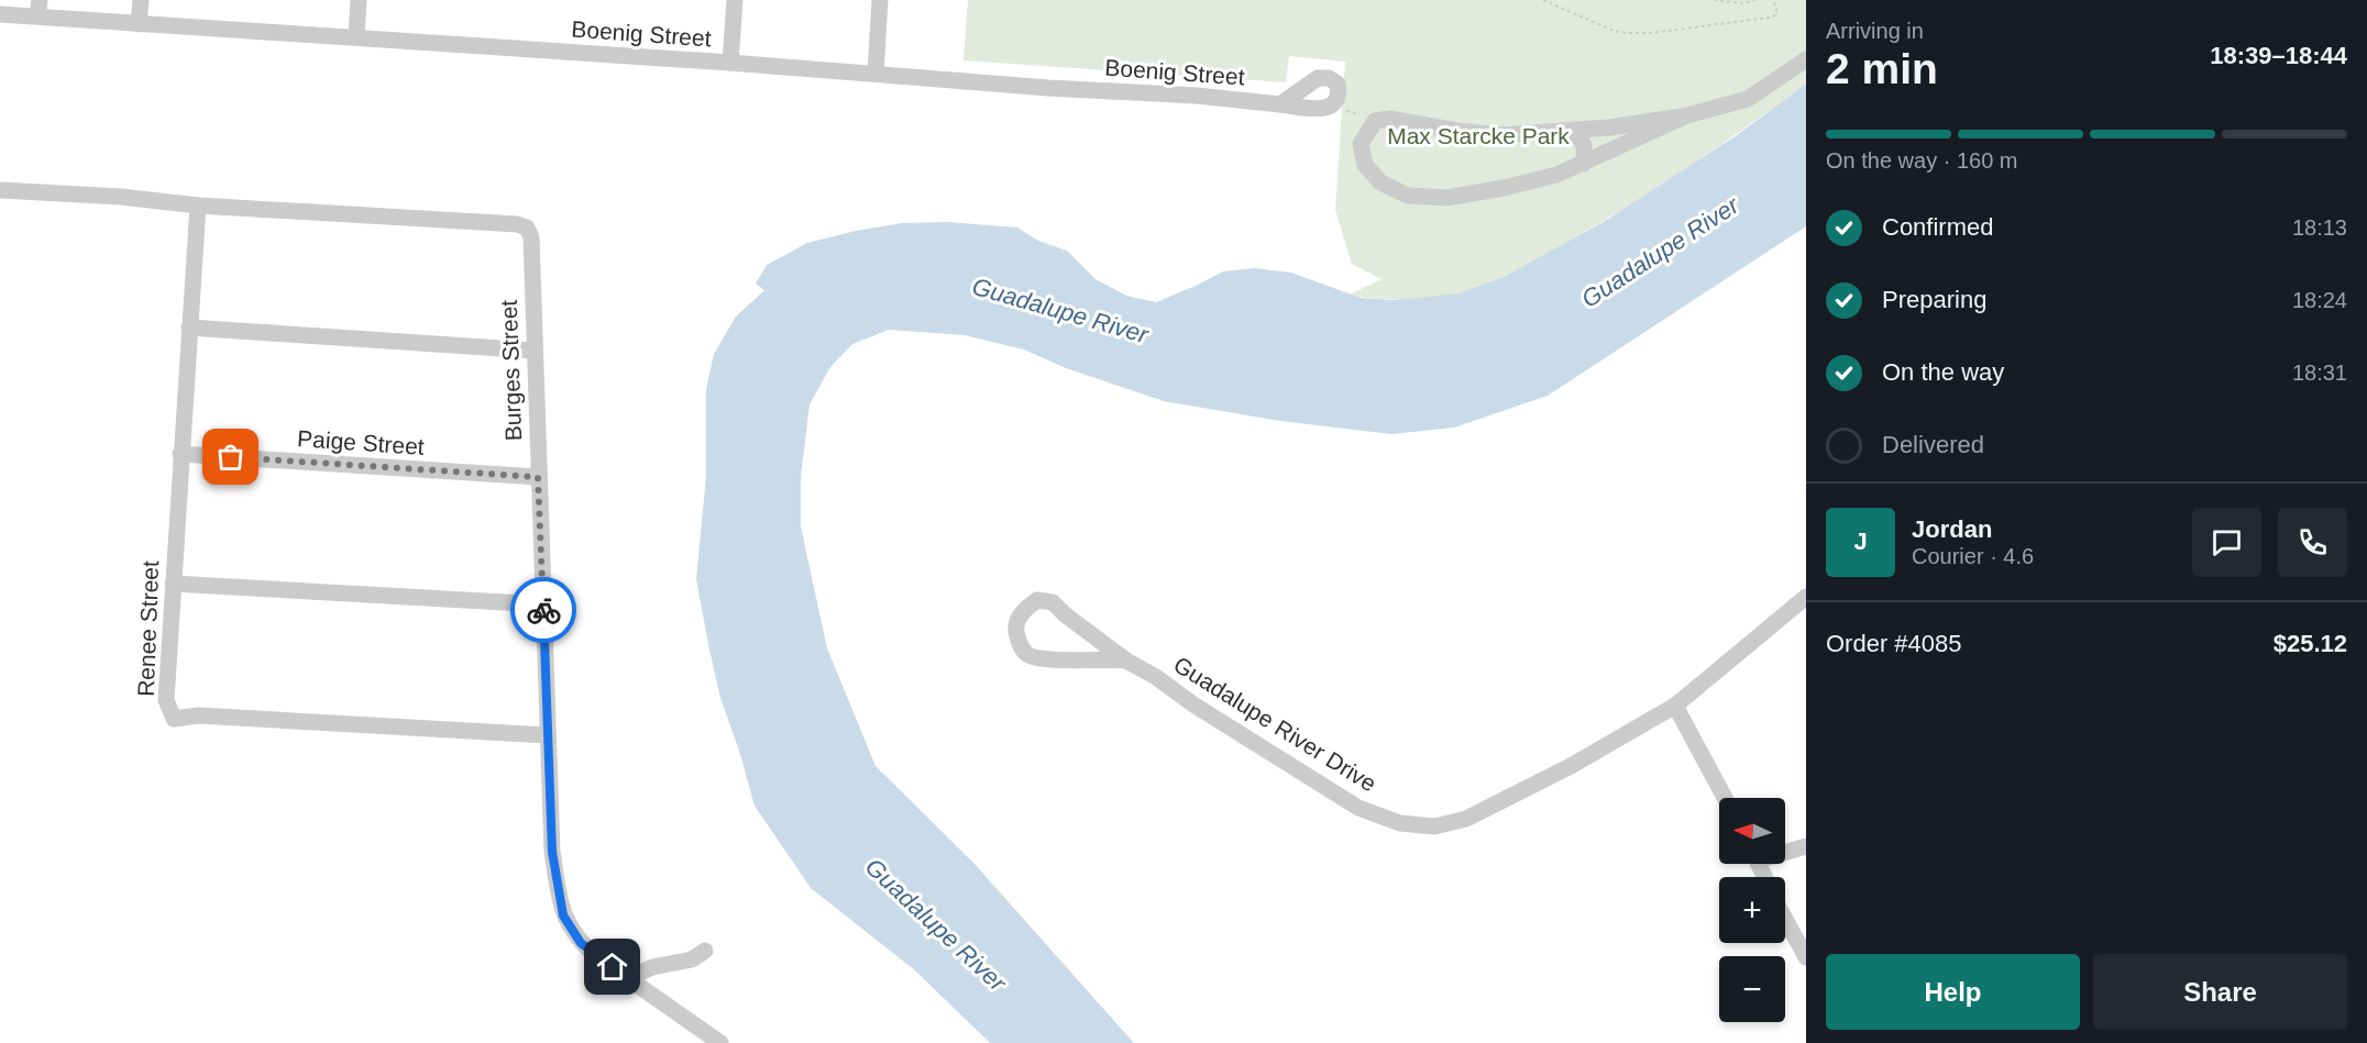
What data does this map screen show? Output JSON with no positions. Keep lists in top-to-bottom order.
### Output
{
  "streets": {
    "street": [
      "Boenig Street",
      "Burges Street",
      "Paige Street",
      "Renee Street",
      "Guadalupe River Drive"
    ]
  },
  "crossings": [
    ["Burges Street", "Paige Street"],
    ["Burges Street", "Renee Street"],
    ["Paige Street", "Renee Street"]
  ],
  "water": ["Guadalupe River"],
  "parks": ["Max Starcke Park"],
  "north": "left",
  "page": {
    "heading": ["2 min", "Arriving in", "18:39–18:44"],
    "panel": [
      "Jordan",
      "Courier · 4.6",
      "Order #4085",
      "$25.12"
    ],
    "bar": "On the way · 160 m",
    "list": [
      ["Confirmed", "18:13"],
      ["Preparing", "18:24"],
      ["On the way", "18:31"],
      "Delivered"
    ],
    "round": "J",
    "map_buttons": ["+", "−"],
    "buttons": ["Help", "Share"]
  }
}
